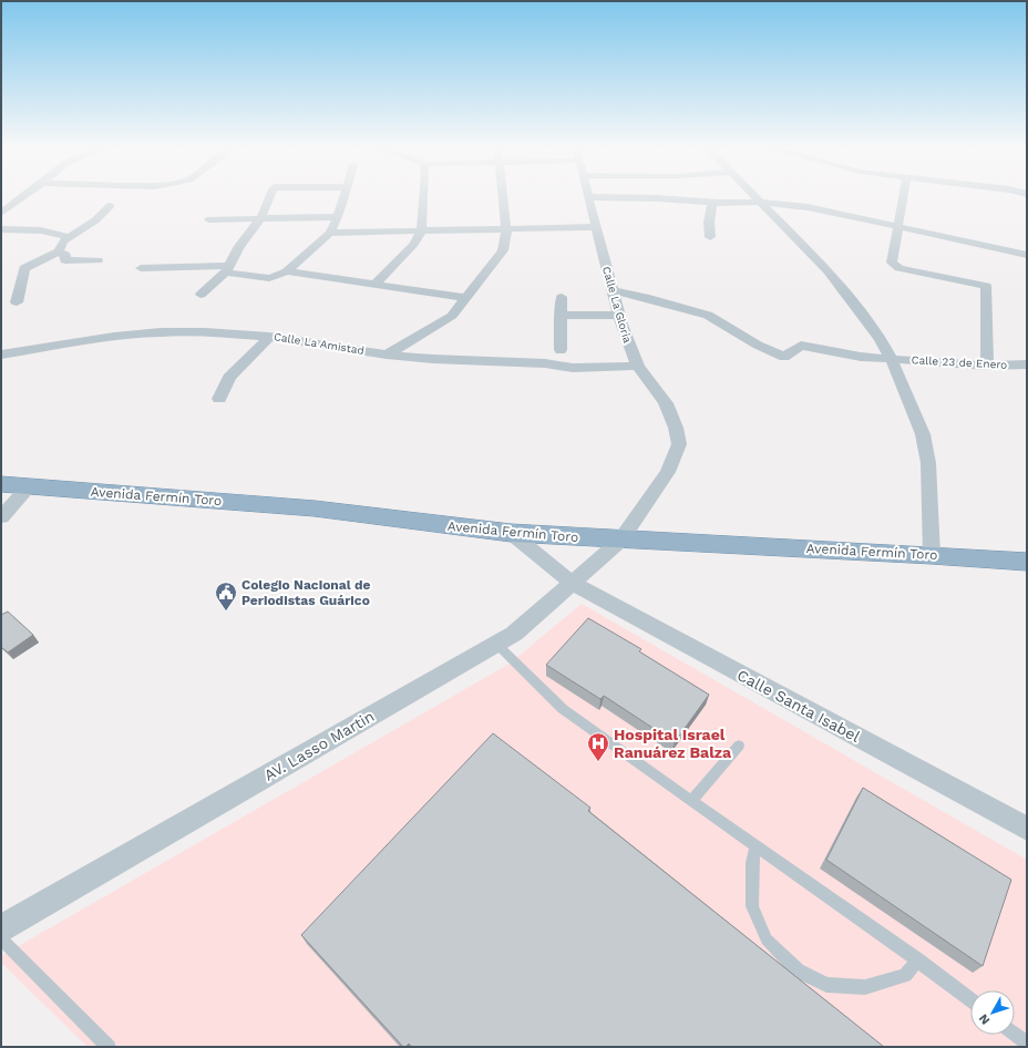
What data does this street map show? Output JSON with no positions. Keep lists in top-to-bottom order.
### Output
{
  "streets": {
    "highway": ["Avenida Fermín Toro"],
    "street": [
      "Calle La Gloria",
      "Calle La Amistad",
      "Calle 23 de Enero",
      "Calle Santa Isabel",
      "AV. Lasso Martin"
    ]
  },
  "crossings": [
    ["Calle La Gloria", "Calle La Amistad"],
    ["Calle La Gloria", "Calle 23 de Enero"],
    ["Calle La Gloria", "Avenida Fermín Toro"],
    ["Calle La Gloria", "AV. Lasso Martin"],
    ["Avenida Fermín Toro", "Calle Santa Isabel"],
    ["Avenida Fermín Toro", "AV. Lasso Martin"],
    ["Calle Santa Isabel", "AV. Lasso Martin"]
  ],
  "places": {
    "public building": ["Colegio Nacional de Periodistas Guárico"],
    "hospital": ["Hospital Israel Ranuárez Balza"]
  },
  "north": "bottom left"
}
